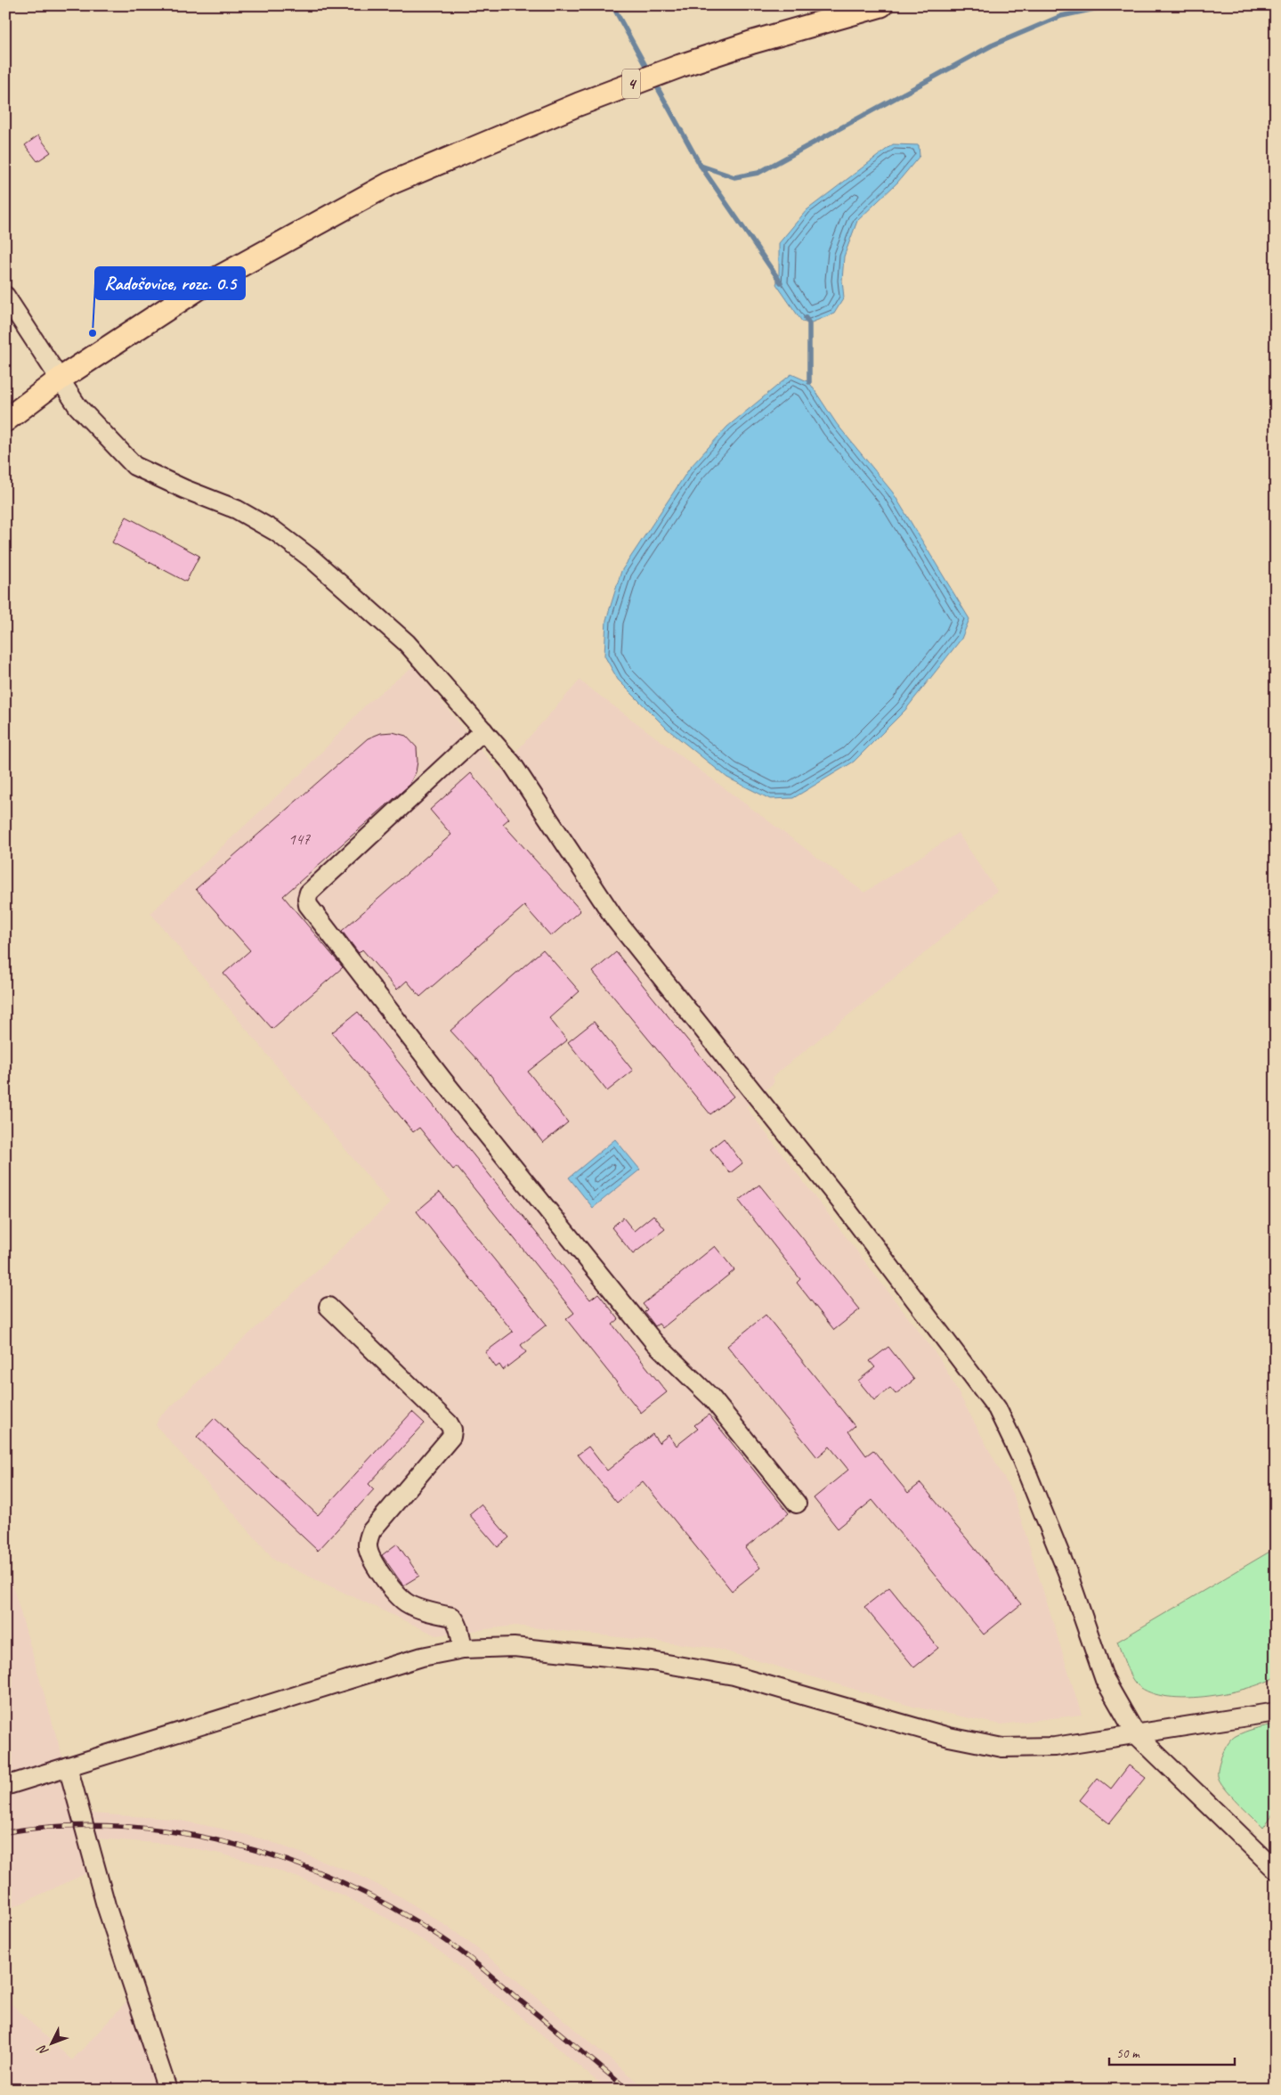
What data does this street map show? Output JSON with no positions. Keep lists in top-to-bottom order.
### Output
{
  "streets": {
    "main road": ["4"]
  },
  "places": ["Radošovice, rozc. 0.5"],
  "house_numbers": ["147"],
  "scale_bar": "50 m",
  "north": "bottom left"
}
